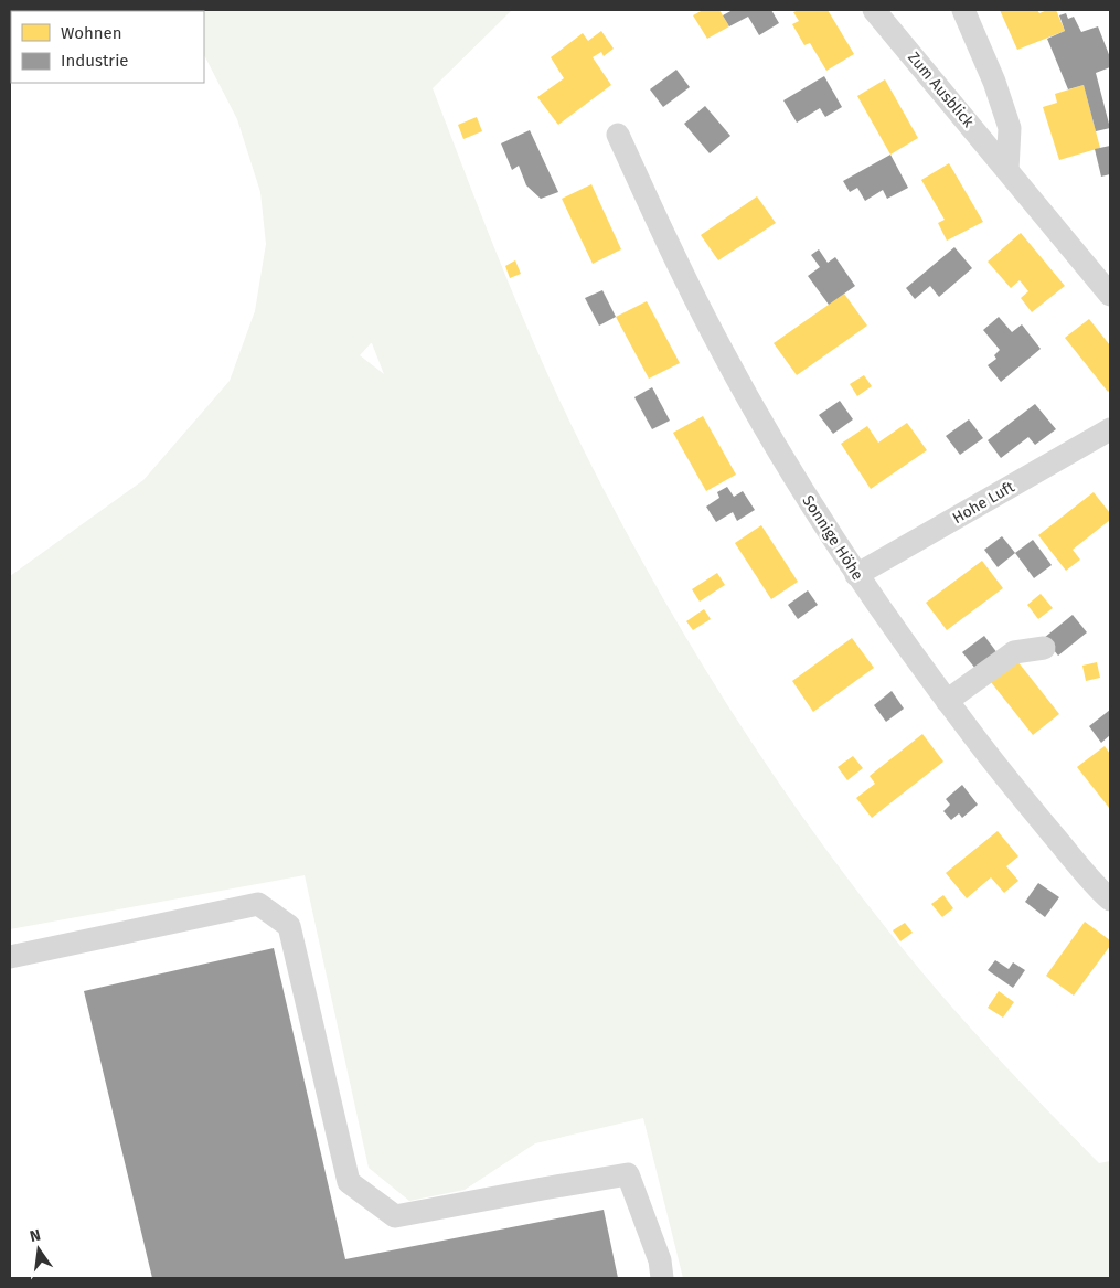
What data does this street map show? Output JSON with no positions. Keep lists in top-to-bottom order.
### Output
{
  "streets": {
    "street": ["Zum Ausblick", "Hohe Luft", "Sonnige Höhe"]
  },
  "crossings": [
    ["Hohe Luft", "Sonnige Höhe"]
  ],
  "legend": ["Wohnen", "Industrie"],
  "north": "top"
}
